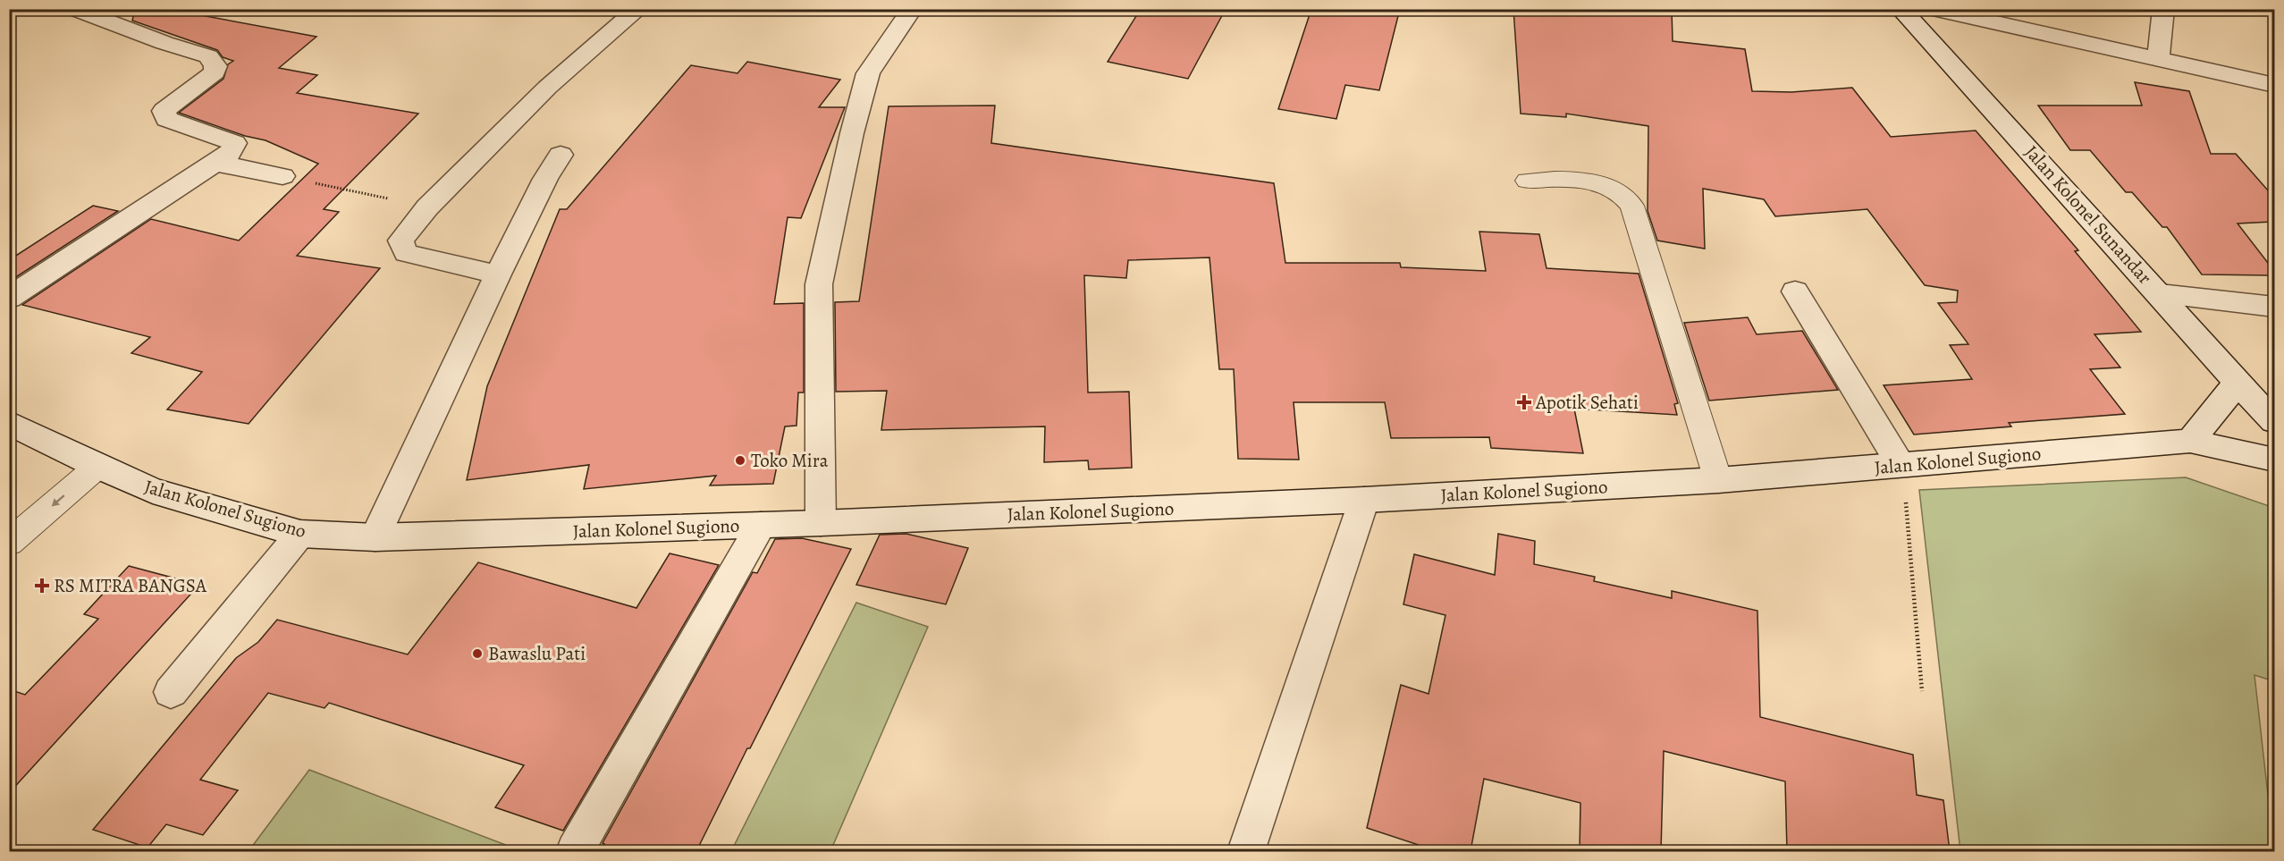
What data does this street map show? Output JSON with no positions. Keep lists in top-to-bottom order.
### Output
{
  "streets": {
    "street": ["Jalan Kolonel Sunandar", "Jalan Kolonel Sugiono"]
  },
  "places": {
    "health": ["Apotik Sehati", "RS MITRA BANGSA"],
    "other": ["Toko Mira", "Bawaslu Pati"]
  }
}
